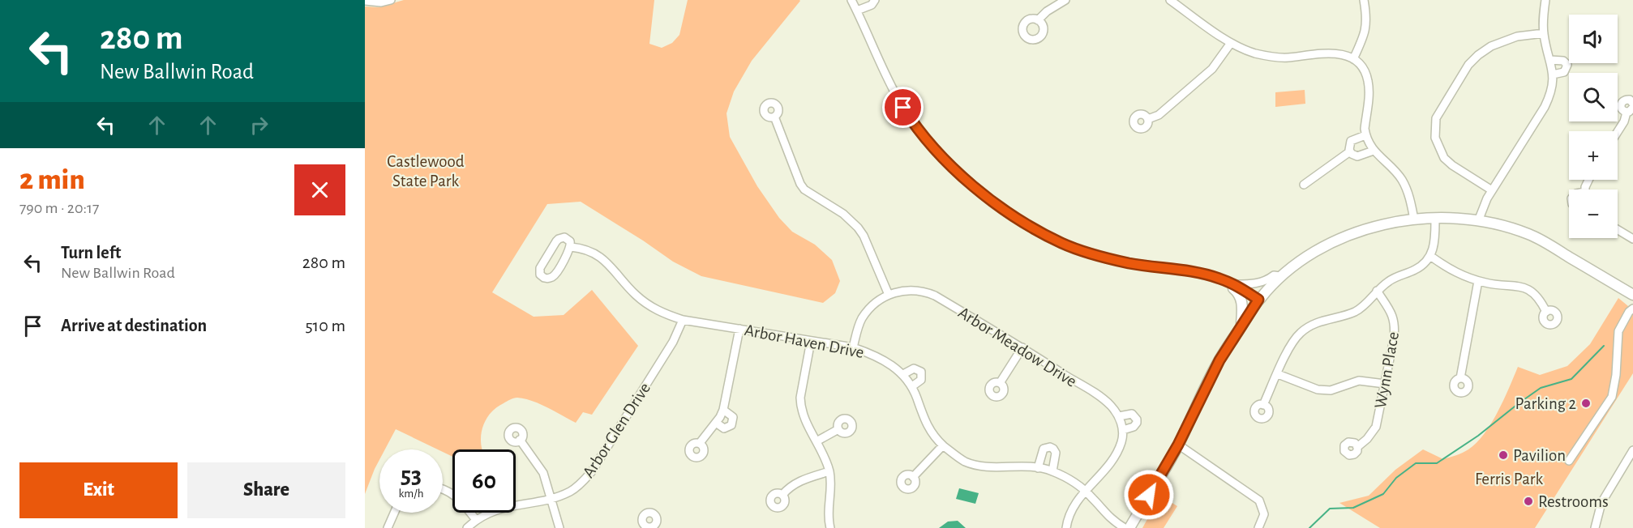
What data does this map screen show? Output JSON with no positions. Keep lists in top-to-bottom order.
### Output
{
  "streets": {
    "street": [
      "Arbor Haven Drive",
      "Arbor Meadow Drive",
      "Wynn Place",
      "Arbor Glen Drive"
    ]
  },
  "crossings": [
    ["Arbor Haven Drive", "Arbor Glen Drive"]
  ],
  "parks": ["Castlewood State Park", "Ferris Park"],
  "places": ["Parking 2", "Pavilion", "Restrooms"],
  "page": {
    "turn": ["280 m", "New Ballwin Road"],
    "map_buttons": ["+", "−"],
    "heading": ["2 min", "790 m · 20:17"],
    "list": [
      {
        "name": "Turn left",
        "note": "New Ballwin Road",
        "value": "280 m"
      },
      {
        "name": "Arrive at destination",
        "value": "510 m"
      }
    ],
    "speed": "53 km/h",
    "limit": "60",
    "buttons": ["Exit", "Share"]
  }
}
